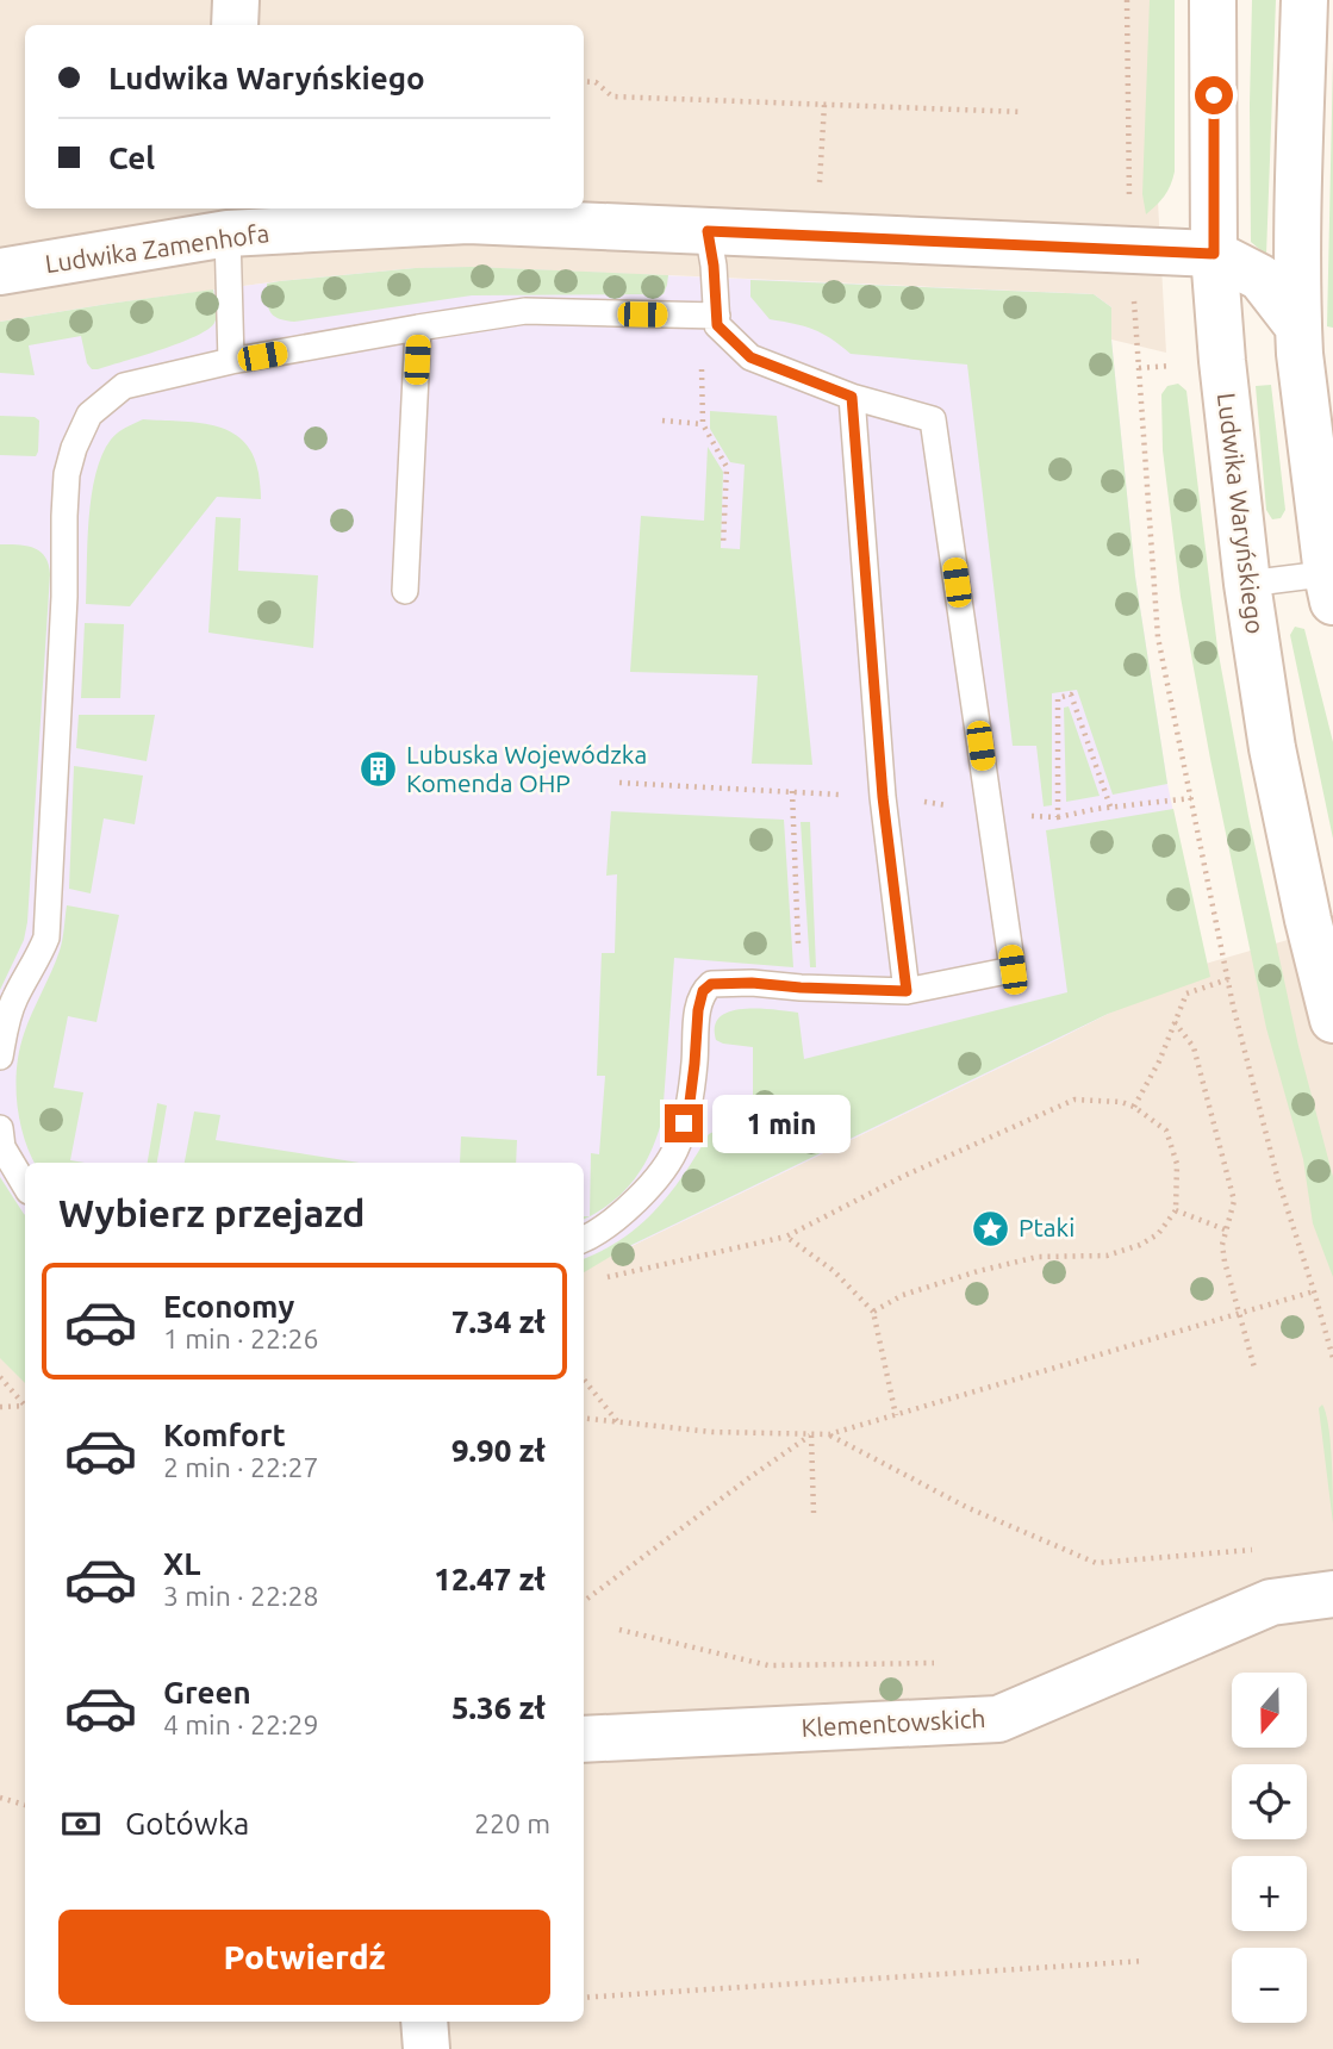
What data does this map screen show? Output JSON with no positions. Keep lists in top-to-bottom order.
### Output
{
  "streets": {
    "street": ["Ludwika Zamenhofa", "Ludwika Waryńskiego", "Klementowskich"]
  },
  "crossings": [
    ["Ludwika Zamenhofa", "Ludwika Waryńskiego"]
  ],
  "places": {
    "building": ["Lubuska Wojewódzka Komenda OHP"],
    "place": ["Ptaki"]
  },
  "north": "bottom",
  "page": {
    "banner": ["Ludwika Waryńskiego", "Cel"],
    "bubble": "1 min",
    "heading": "Wybierz przejazd",
    "list": [
      {
        "name": "Economy",
        "note": "1 min · 22:26",
        "value": "7.34 zł"
      },
      {
        "name": "Komfort",
        "note": "2 min · 22:27",
        "value": "9.90 zł"
      },
      {
        "name": "XL",
        "note": "3 min · 22:28",
        "value": "12.47 zł"
      },
      {
        "name": "Green",
        "note": "4 min · 22:29",
        "value": "5.36 zł"
      }
    ],
    "map_buttons": ["+", "−"],
    "pay": ["Gotówka", "220 m"],
    "buttons": "Potwierdź"
  }
}
